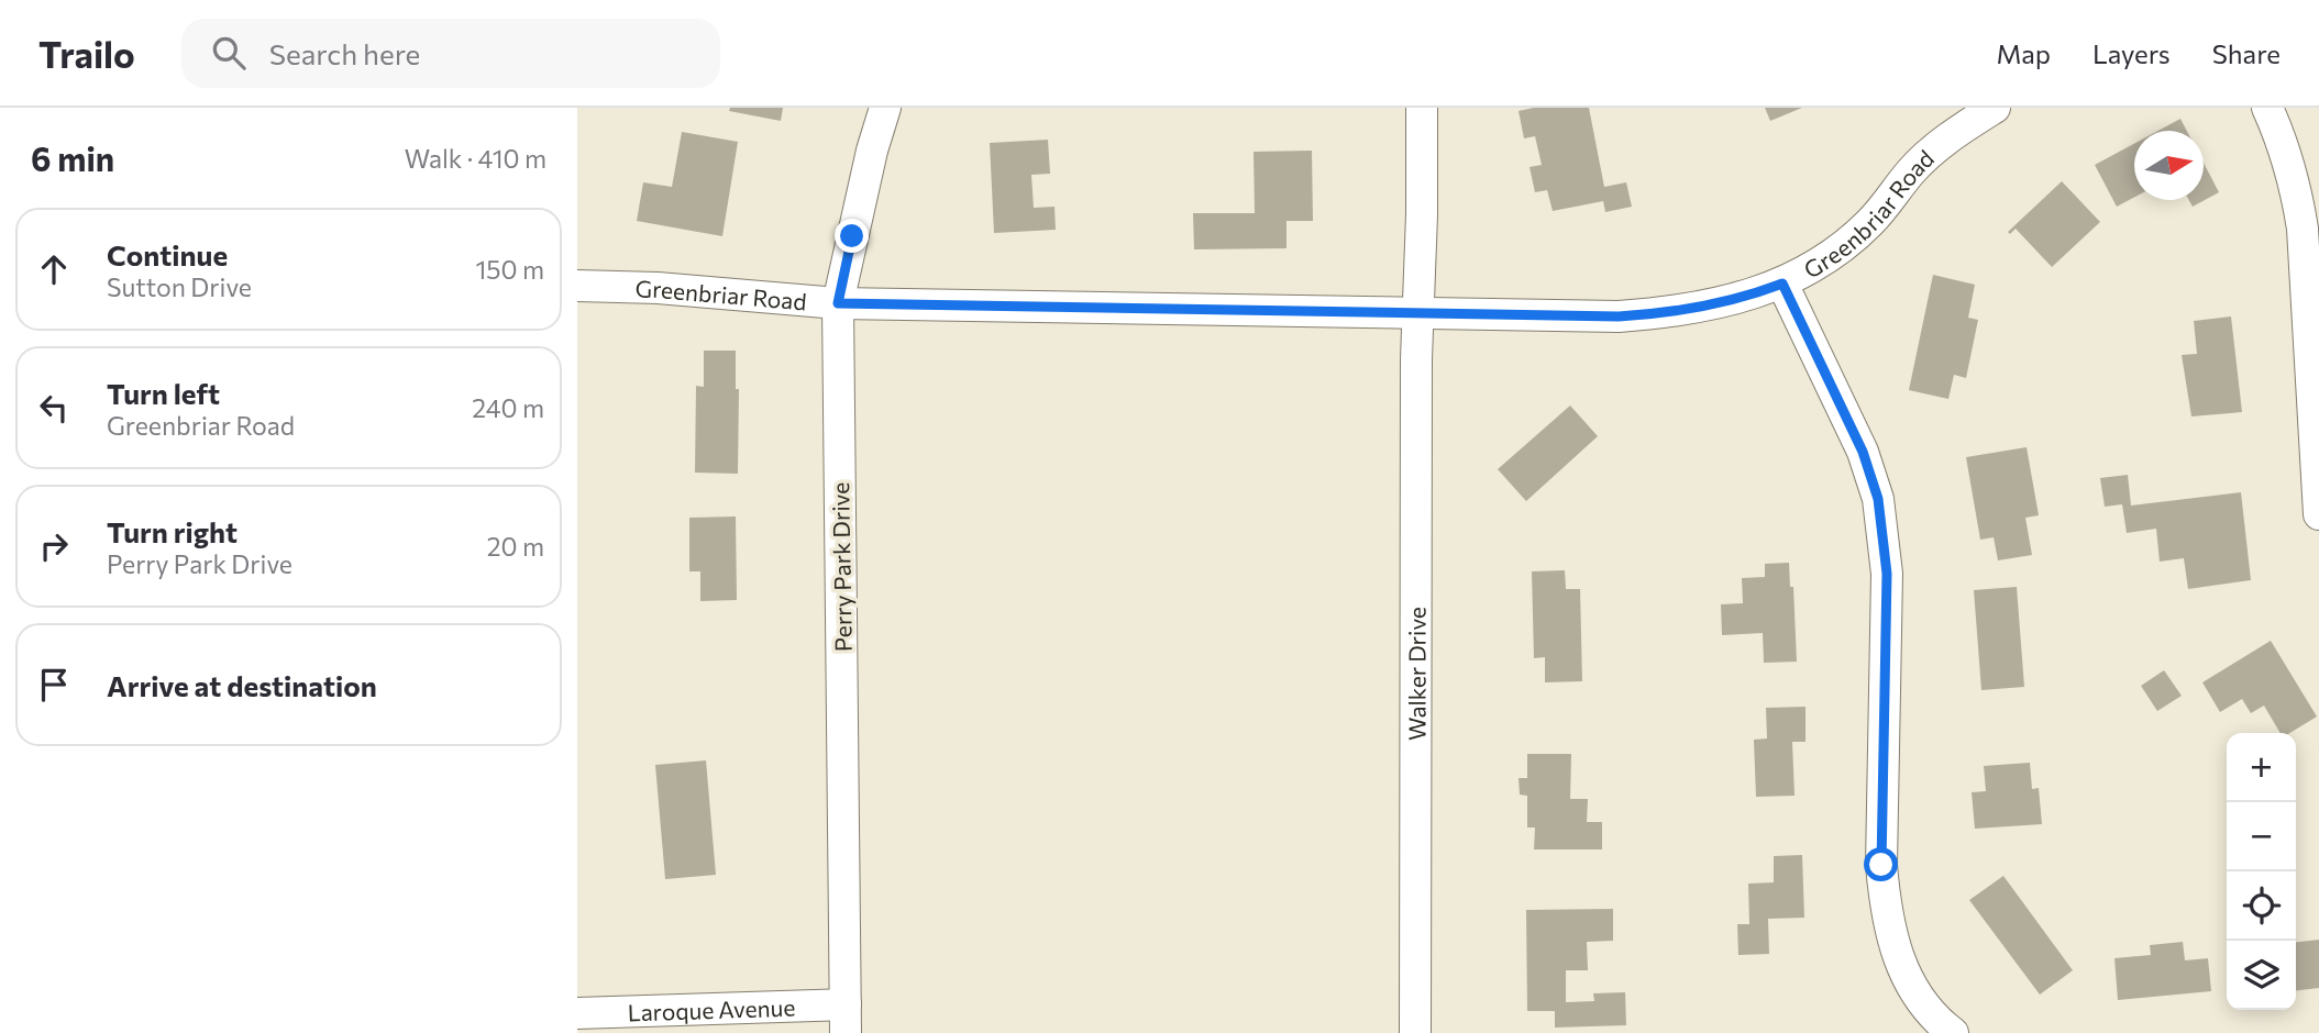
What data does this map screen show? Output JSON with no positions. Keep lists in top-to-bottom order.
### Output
{
  "streets": {
    "street": [
      "Greenbriar Road",
      "Perry Park Drive",
      "Walker Drive",
      "Laroque Avenue"
    ]
  },
  "crossings": [
    ["Greenbriar Road", "Perry Park Drive"],
    ["Greenbriar Road", "Walker Drive"],
    ["Perry Park Drive", "Laroque Avenue"]
  ],
  "north": "right",
  "page": {
    "header": "Trailo",
    "search": "Search here",
    "nav": ["Map", "Layers", "Share"],
    "heading": ["6 min", "Walk · 410 m"],
    "list": [
      ["Continue", "Sutton Drive", "150 m"],
      ["Turn left", "Greenbriar Road", "240 m"],
      ["Turn right", "Perry Park Drive", "20 m"],
      "Arrive at destination"
    ],
    "map_buttons": ["+", "−"]
  }
}
